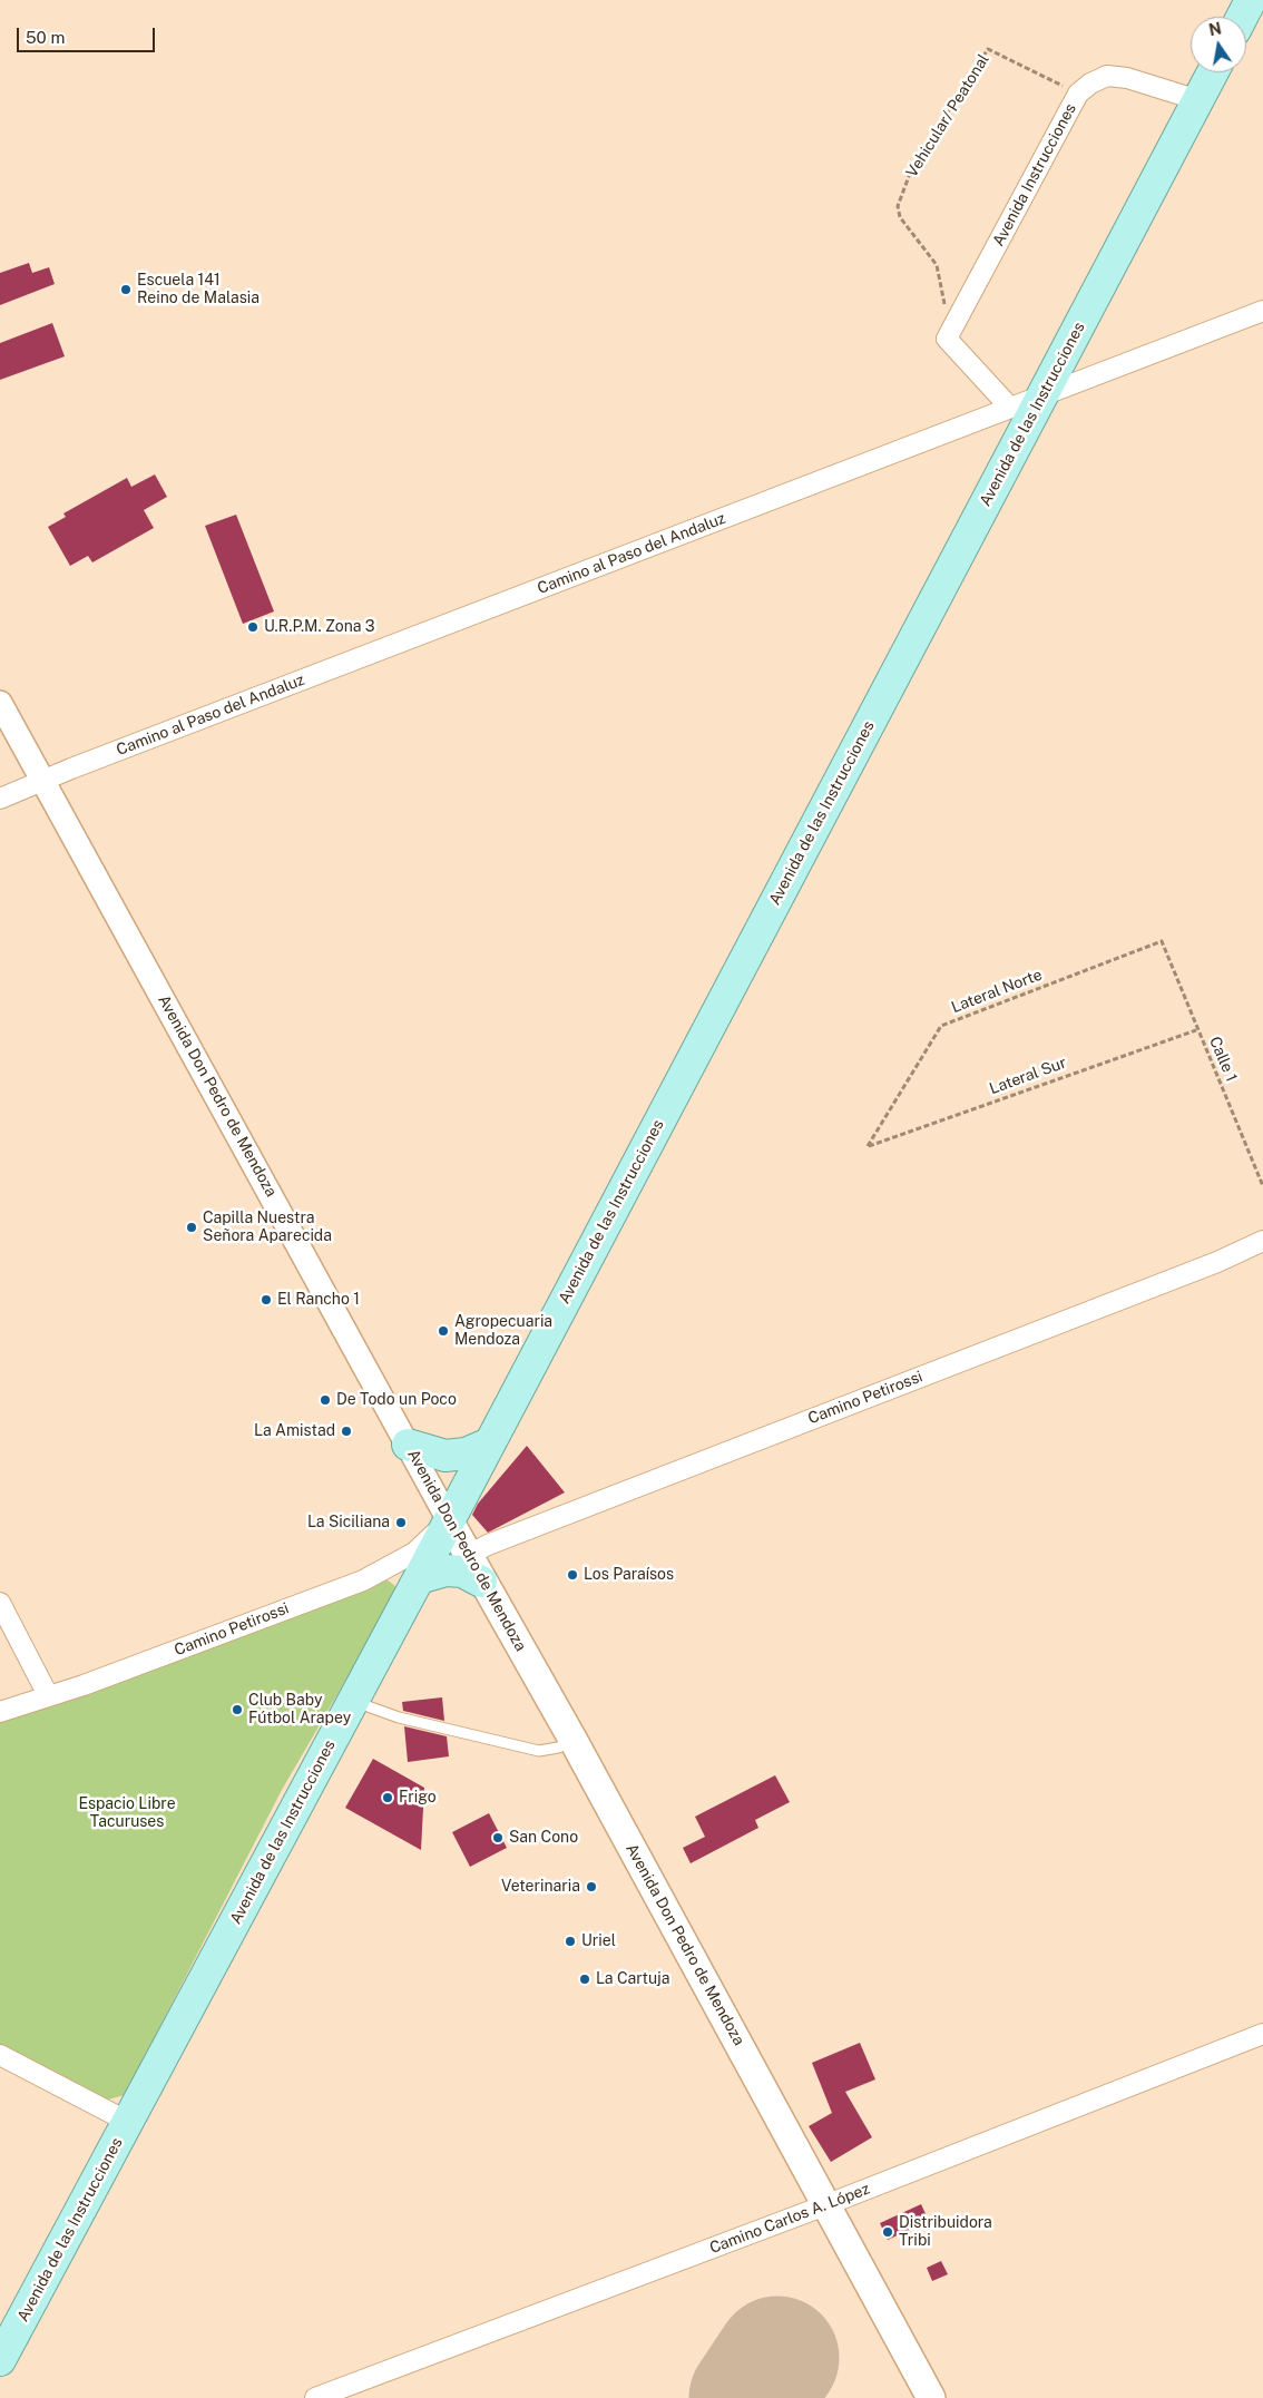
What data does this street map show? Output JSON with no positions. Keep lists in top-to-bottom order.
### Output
{
  "streets": {
    "main road": ["Avenida de las Instrucciones", "Avenida Don Pedro de Mendoza"],
    "street": [
      "Avenida Instrucciones",
      "Camino al Paso del Andaluz",
      "Camino Petirossi",
      "Camino Carlos A. López"
    ],
    "path": [
      "Vehicular/ Peatonal",
      "Lateral Norte",
      "Calle 1",
      "Lateral Sur"
    ]
  },
  "crossings": [
    ["Vehicular/ Peatonal", "Avenida Instrucciones"],
    ["Avenida Instrucciones", "Avenida de las Instrucciones"],
    ["Avenida de las Instrucciones", "Camino al Paso del Andaluz"],
    ["Avenida de las Instrucciones", "Avenida Don Pedro de Mendoza"],
    ["Avenida de las Instrucciones", "Camino Petirossi"],
    ["Camino al Paso del Andaluz", "Avenida Don Pedro de Mendoza"],
    ["Lateral Norte", "Calle 1"],
    ["Lateral Norte", "Lateral Sur"],
    ["Calle 1", "Lateral Sur"],
    ["Avenida Don Pedro de Mendoza", "Camino Petirossi"],
    ["Avenida Don Pedro de Mendoza", "Camino Carlos A. López"]
  ],
  "parks": ["Espacio Libre Tacuruses"],
  "places": [
    "Escuela 141 Reino de Malasia",
    "U.R.P.M. Zona 3",
    "Capilla Nuestra Señora Aparecida",
    "El Rancho 1",
    "Agropecuaria Mendoza",
    "De Todo un Poco",
    "La Amistad",
    "La Siciliana",
    "Los Paraísos",
    "Club Baby Fútbol Arapey",
    "Frigo",
    "San Cono",
    "Veterinaria",
    "Uriel",
    "La Cartuja",
    "Distribuidora Tribi"
  ],
  "scale_bar": "50 m",
  "north": "top"
}
